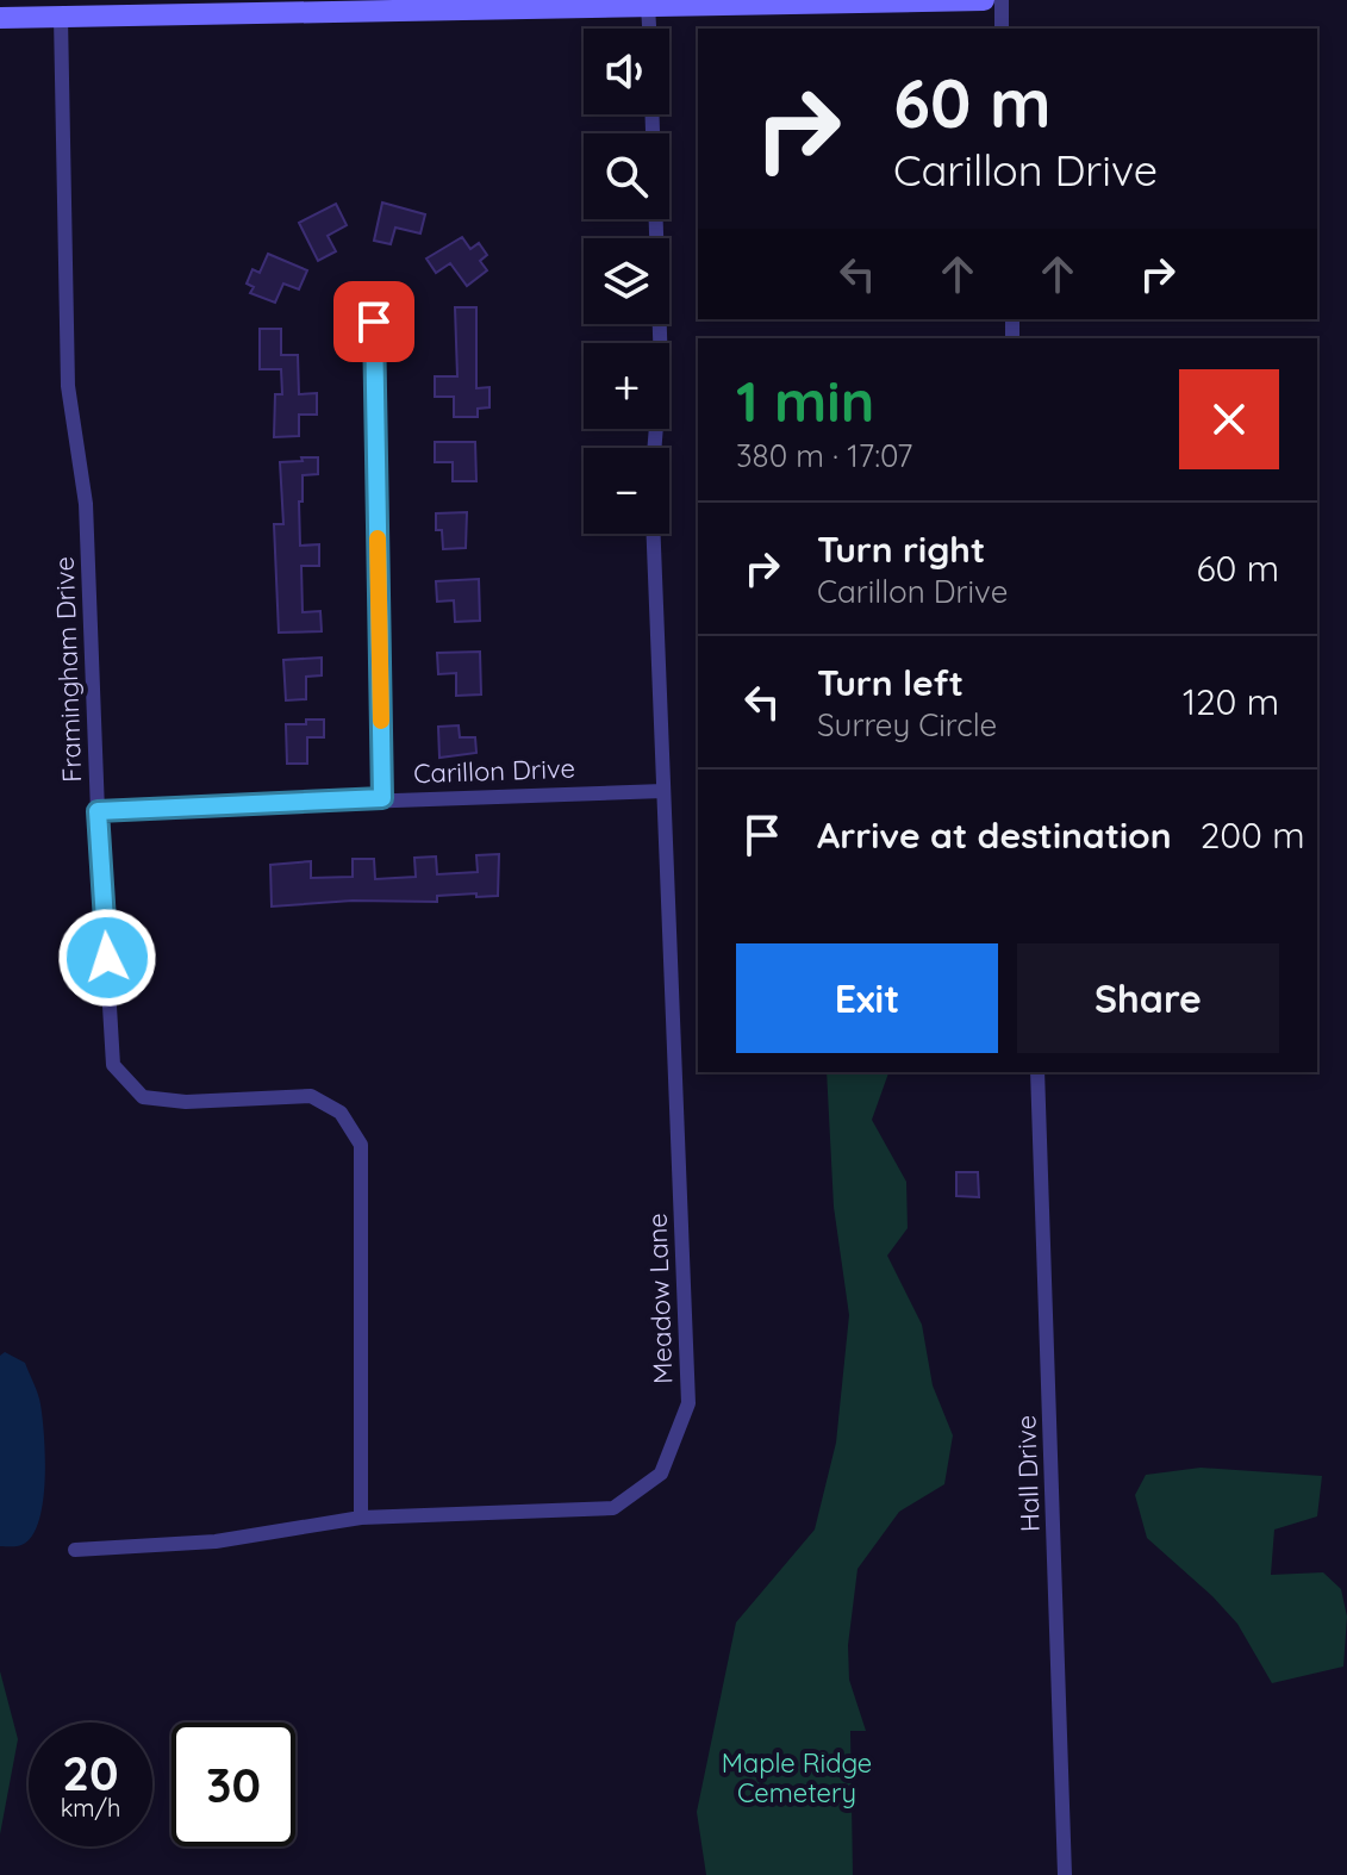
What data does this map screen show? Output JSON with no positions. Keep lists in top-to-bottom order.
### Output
{
  "streets": {
    "street": [
      "Framingham Drive",
      "Carillon Drive",
      "Meadow Lane",
      "Hall Drive"
    ]
  },
  "crossings": [
    ["Framingham Drive", "Carillon Drive"],
    ["Framingham Drive", "Meadow Lane"],
    ["Carillon Drive", "Meadow Lane"]
  ],
  "parks": ["Maple Ridge Cemetery"],
  "page": {
    "map_buttons": ["+", "−"],
    "turn": ["60 m", "Carillon Drive"],
    "heading": ["1 min", "380 m · 17:07"],
    "list": [
      {
        "name": "Turn right",
        "note": "Carillon Drive",
        "value": "60 m"
      },
      {
        "name": "Turn left",
        "note": "Surrey Circle",
        "value": "120 m"
      },
      {
        "name": "Arrive at destination",
        "value": "200 m"
      }
    ],
    "buttons": ["Exit", "Share"],
    "speed": "20 km/h",
    "limit": "30"
  }
}
